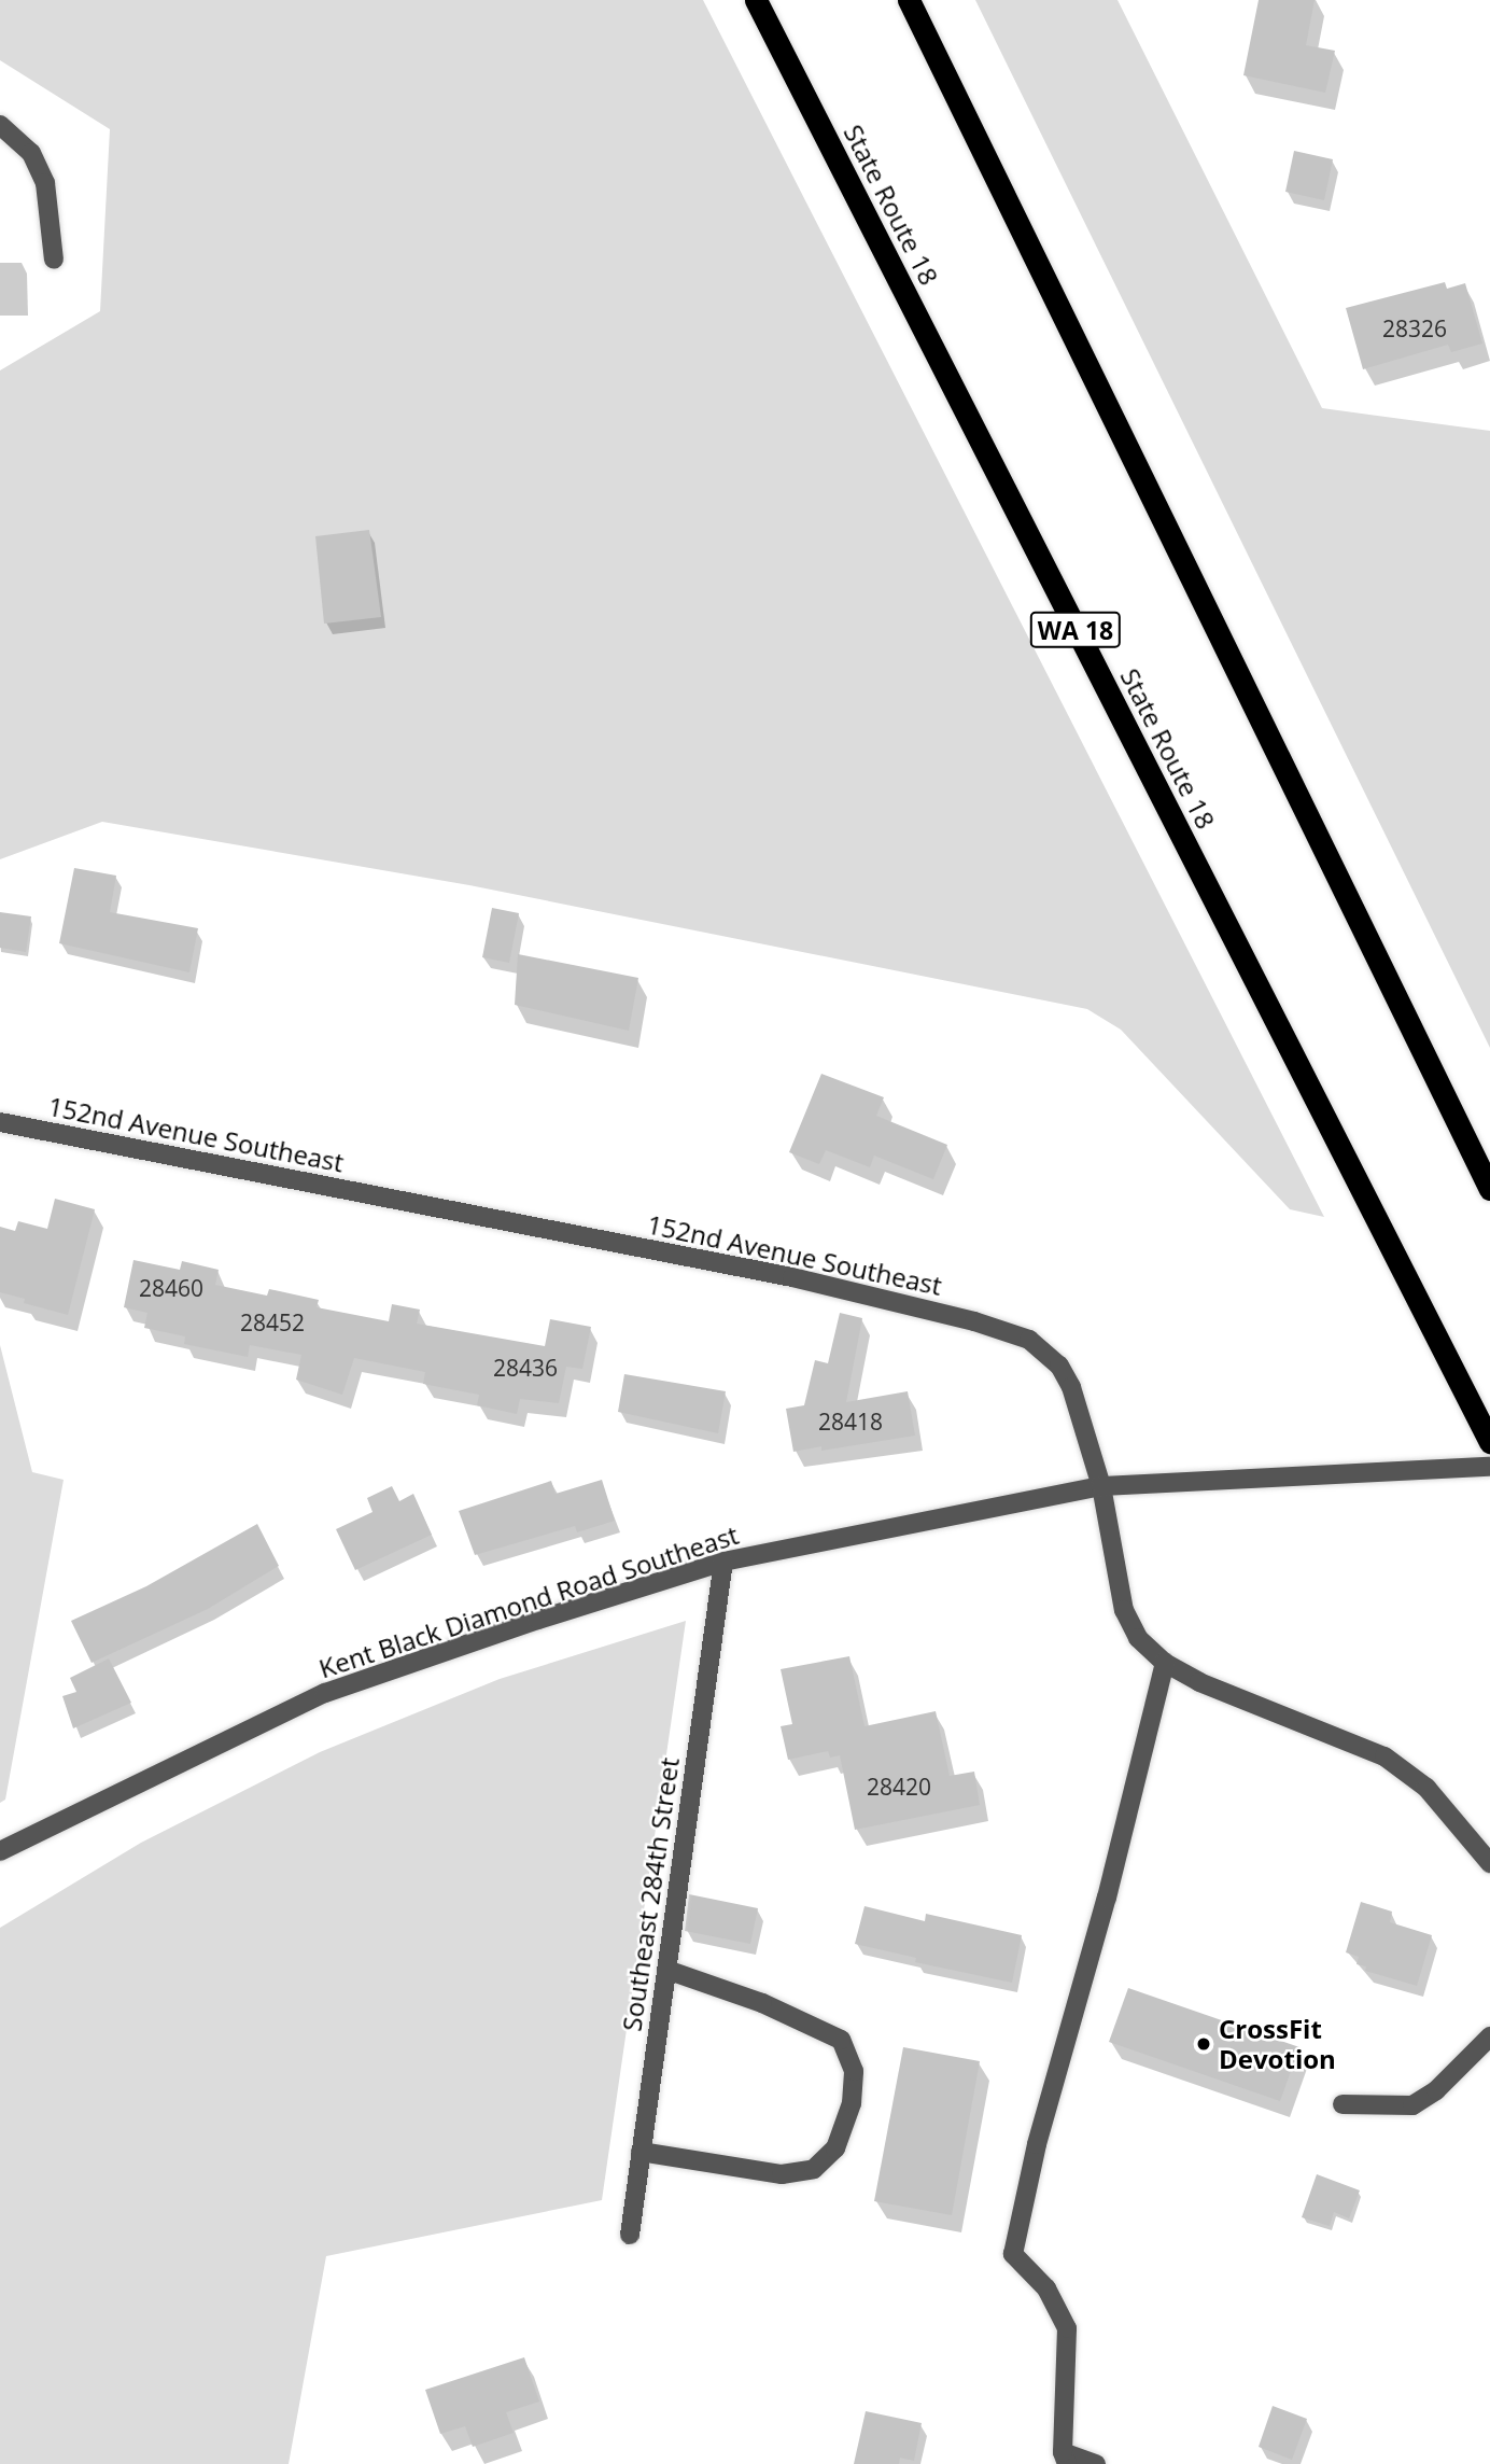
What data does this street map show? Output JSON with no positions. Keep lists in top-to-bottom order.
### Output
{
  "streets": {
    "highway": ["State Route 18", "WA 18"],
    "street": ["152nd Avenue Southeast", "Kent Black Diamond Road Southeast", "Southeast 284th Street"]
  },
  "crossings": [
    ["152nd Avenue Southeast", "Kent Black Diamond Road Southeast"],
    ["Kent Black Diamond Road Southeast", "Southeast 284th Street"]
  ],
  "places": ["CrossFit Devotion"],
  "house_numbers": [
    "28326",
    "28460",
    "28452",
    "28436",
    "28418",
    "28420"
  ]
}
